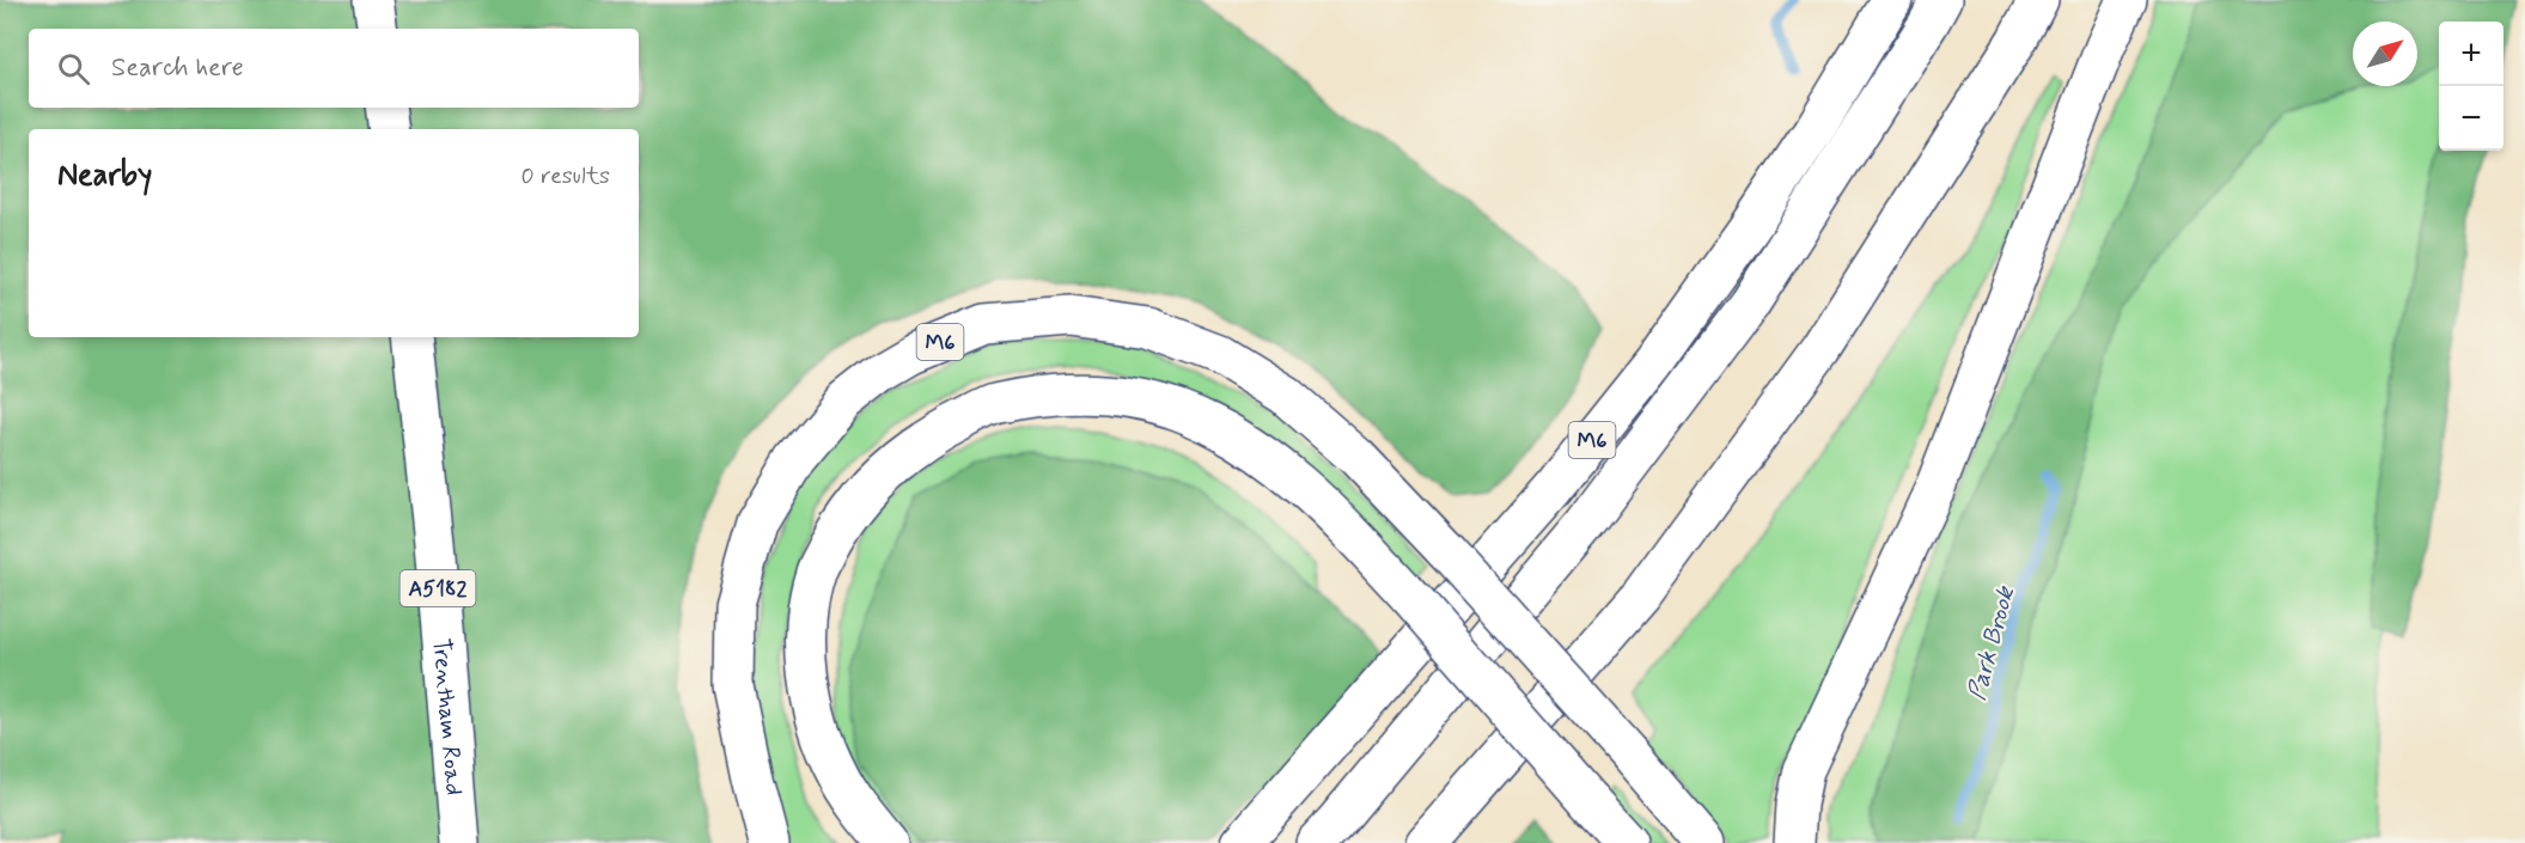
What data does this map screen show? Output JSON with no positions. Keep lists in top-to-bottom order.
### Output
{
  "streets": {
    "highway": ["M6", "A5182", "Trentham Road"]
  },
  "water": ["Park Brook"],
  "north": "top right",
  "page": {
    "map_buttons": ["+", "−"],
    "search": "Search here",
    "heading": ["Nearby", "0 results"]
  }
}
